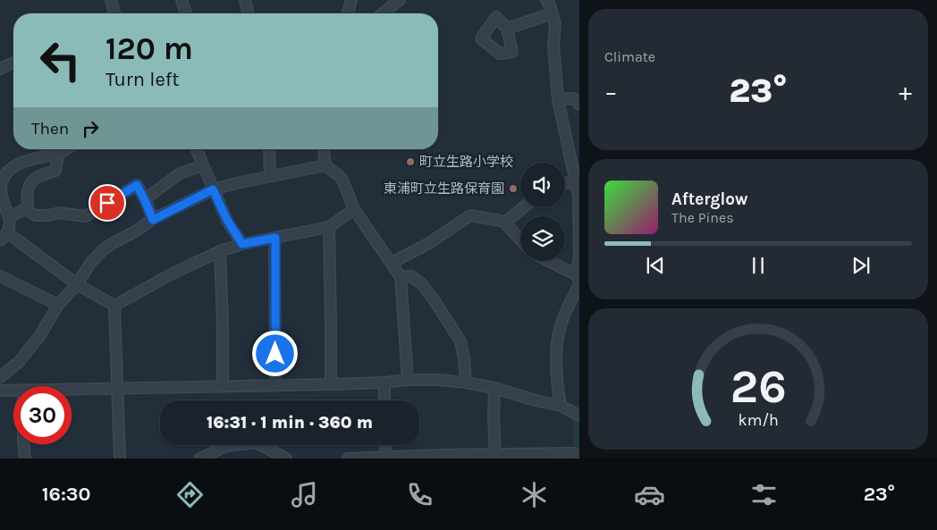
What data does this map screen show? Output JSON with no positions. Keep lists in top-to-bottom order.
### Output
{
  "places": ["町立生路小学校", "東浦町立生路保育園"],
  "page": {
    "tile": "Climate",
    "turn": ["120 m", "Turn left"],
    "heat": ["−", "23°", "+"],
    "then": "Then",
    "song": ["Afterglow", "The Pines"],
    "limit": "30",
    "trip": "16:31 · 1 min · 360 m",
    "tabs": ["16:30", "23°"],
    "gauge": ["26", "km/h"]
  }
}
